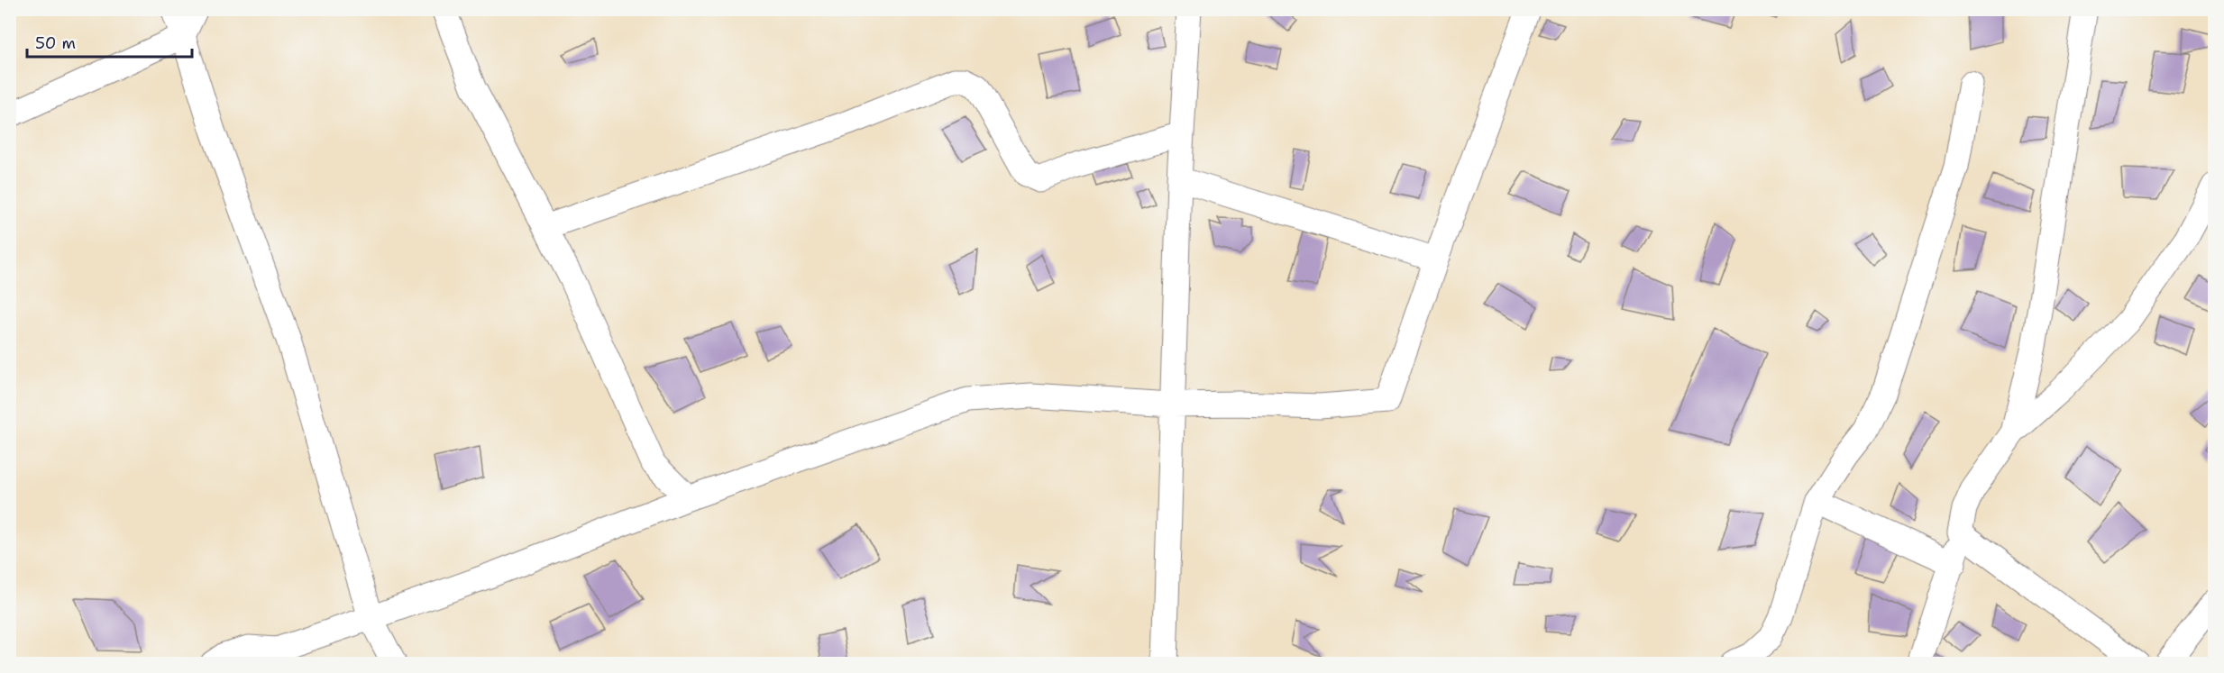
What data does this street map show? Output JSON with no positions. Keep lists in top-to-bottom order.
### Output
{
  "scale_bar": "50 m"
}
